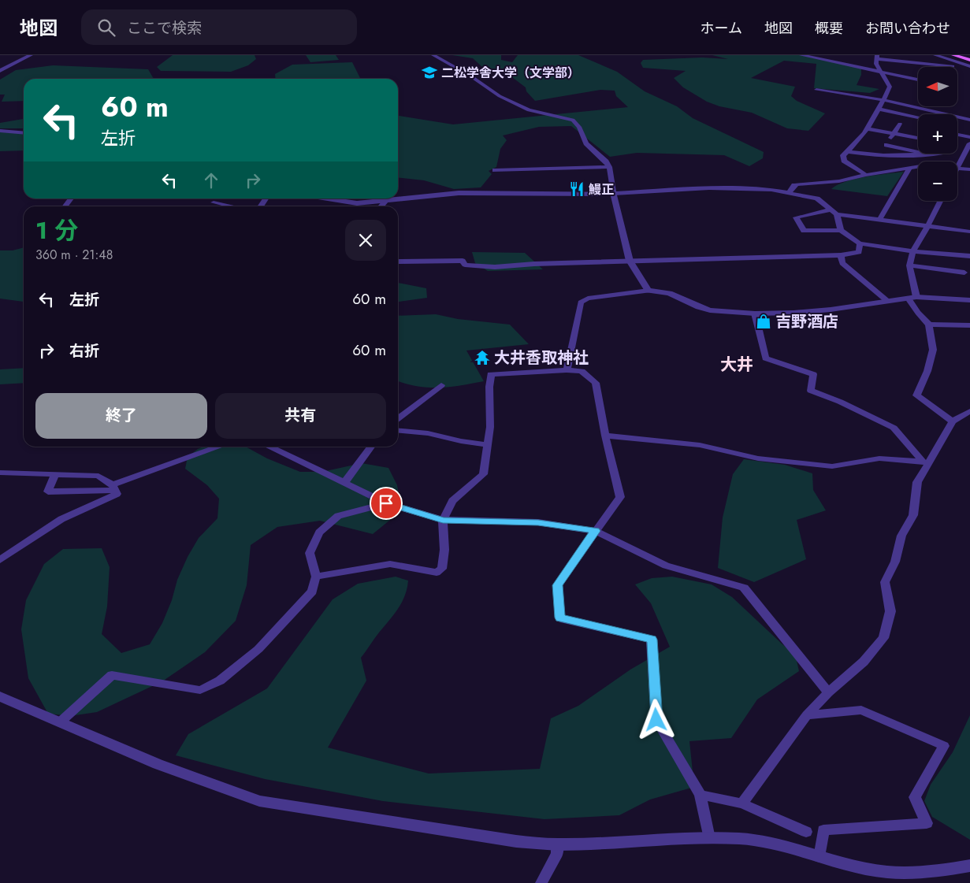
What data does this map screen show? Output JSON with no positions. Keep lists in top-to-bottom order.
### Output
{
  "districts": ["大井"],
  "places": {
    "school or university": ["二松学舎大学（文学部）"],
    "restaurant": ["鰻正"],
    "shop": ["吉野酒店"],
    "temple": ["大井香取神社"]
  },
  "north": "left",
  "page": {
    "header": "地図",
    "search": "ここで検索",
    "nav": [
      "ホーム",
      "地図",
      "概要",
      "お問い合わせ"
    ],
    "map_buttons": ["+", "−"],
    "turn": ["60 m", "左折"],
    "heading": ["1 分", "360 m · 21:48"],
    "list": [
      {
        "name": "左折",
        "value": "60 m"
      },
      {
        "name": "右折",
        "value": "60 m"
      }
    ],
    "buttons": ["終了", "共有"]
  }
}
